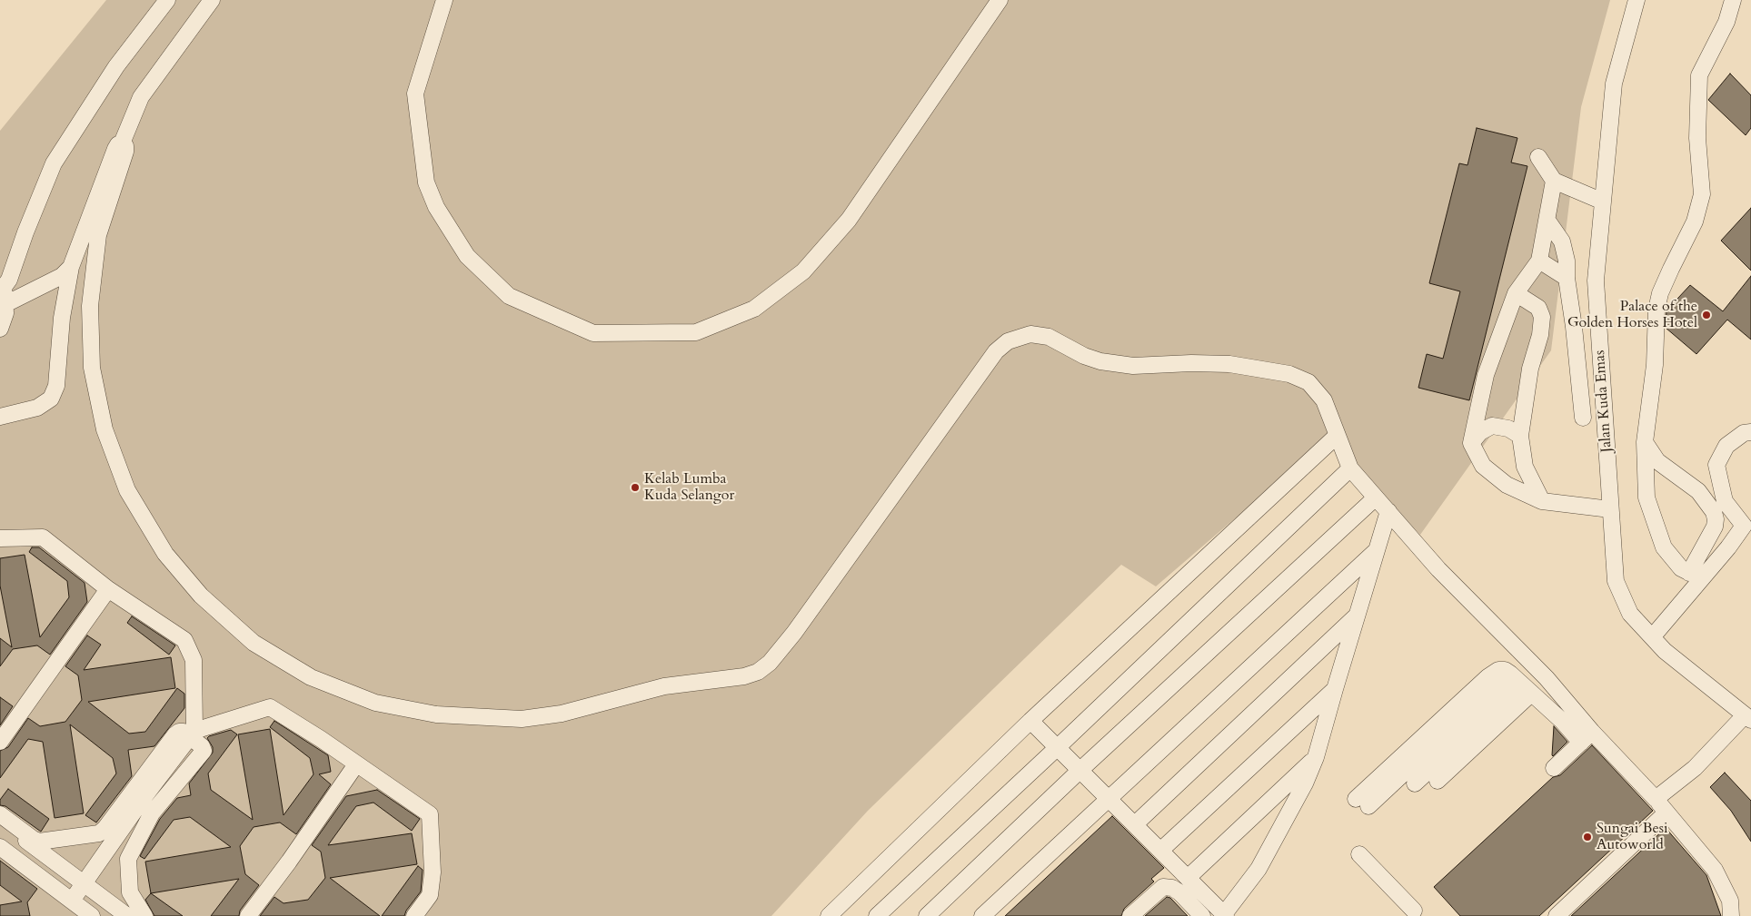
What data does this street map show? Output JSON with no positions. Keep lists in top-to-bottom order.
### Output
{
  "streets": {
    "street": ["Jalan Kuda Emas"]
  },
  "places": ["Palace of the Golden Horses Hotel", "Kelab Lumba Kuda Selangor", "Sungai Besi Autoworld"]
}
